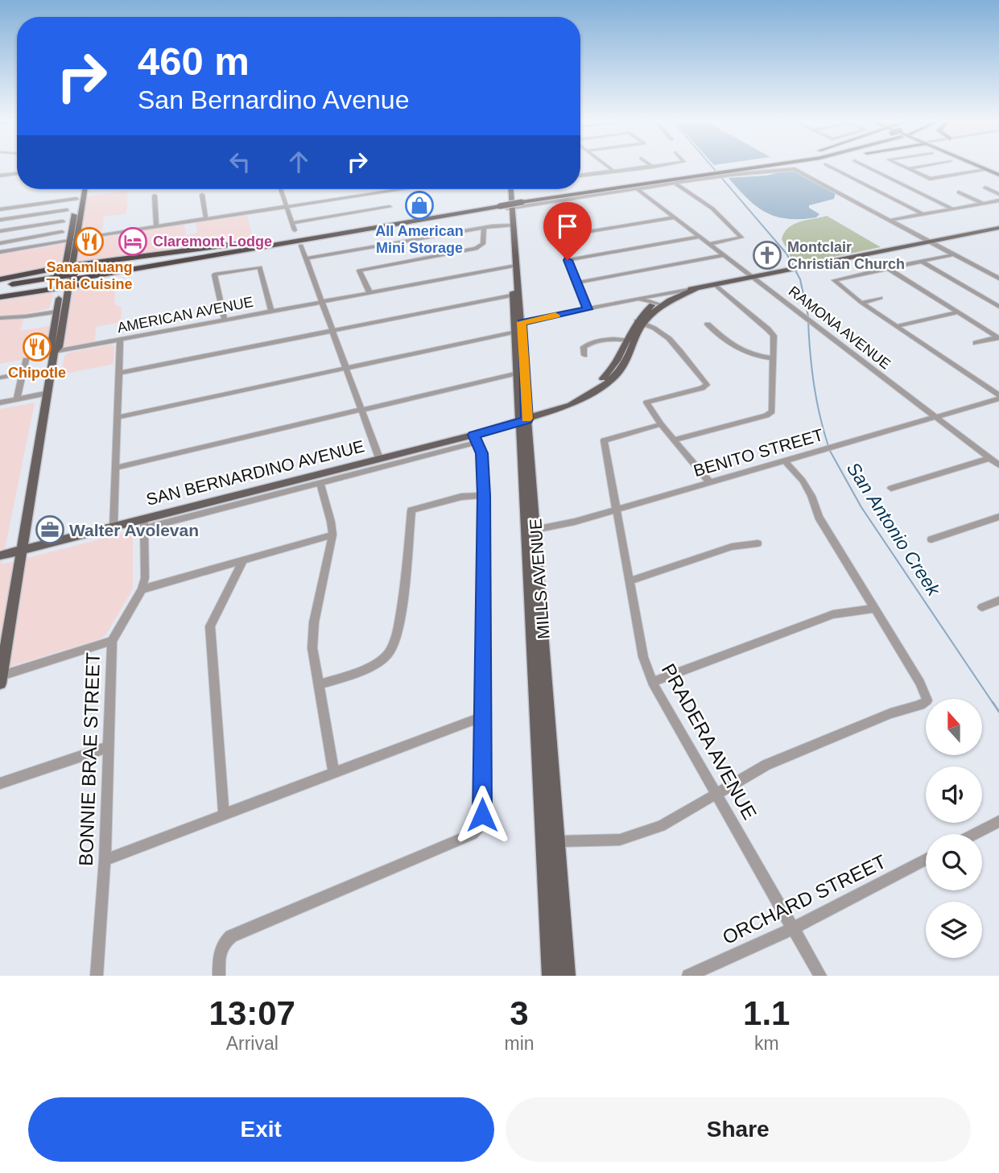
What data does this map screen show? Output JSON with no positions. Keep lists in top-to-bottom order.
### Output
{
  "streets": {
    "main road": ["SAN BERNARDINO AVENUE", "MILLS AVENUE"],
    "street": [
      "AMERICAN AVENUE",
      "RAMONA AVENUE",
      "BENITO STREET",
      "PRADERA AVENUE",
      "BONNIE BRAE STREET",
      "ORCHARD STREET"
    ]
  },
  "crossings": [
    ["AMERICAN AVENUE", "MILLS AVENUE"],
    ["RAMONA AVENUE", "BENITO STREET"],
    ["RAMONA AVENUE", "SAN BERNARDINO AVENUE"],
    ["BENITO STREET", "MILLS AVENUE"],
    ["BENITO STREET", "PRADERA AVENUE"],
    ["SAN BERNARDINO AVENUE", "MILLS AVENUE"],
    ["SAN BERNARDINO AVENUE", "BONNIE BRAE STREET"],
    ["PRADERA AVENUE", "ORCHARD STREET"]
  ],
  "water": ["San Antonio Creek"],
  "places": {
    "shop": ["All American Mini Storage"],
    "restaurant": ["Sanamluang Thai Cuisine", "Chipotle"],
    "hotel": ["Claremont Lodge"],
    "church": ["Montclair Christian Church"],
    "office": ["Walter Avolevan"]
  },
  "north": "top",
  "page": {
    "turn": ["460 m", "San Bernardino Avenue"],
    "eta": [
      "13:07",
      "Arrival",
      "3",
      "min",
      "1.1",
      "km"
    ],
    "buttons": ["Exit", "Share"]
  }
}
